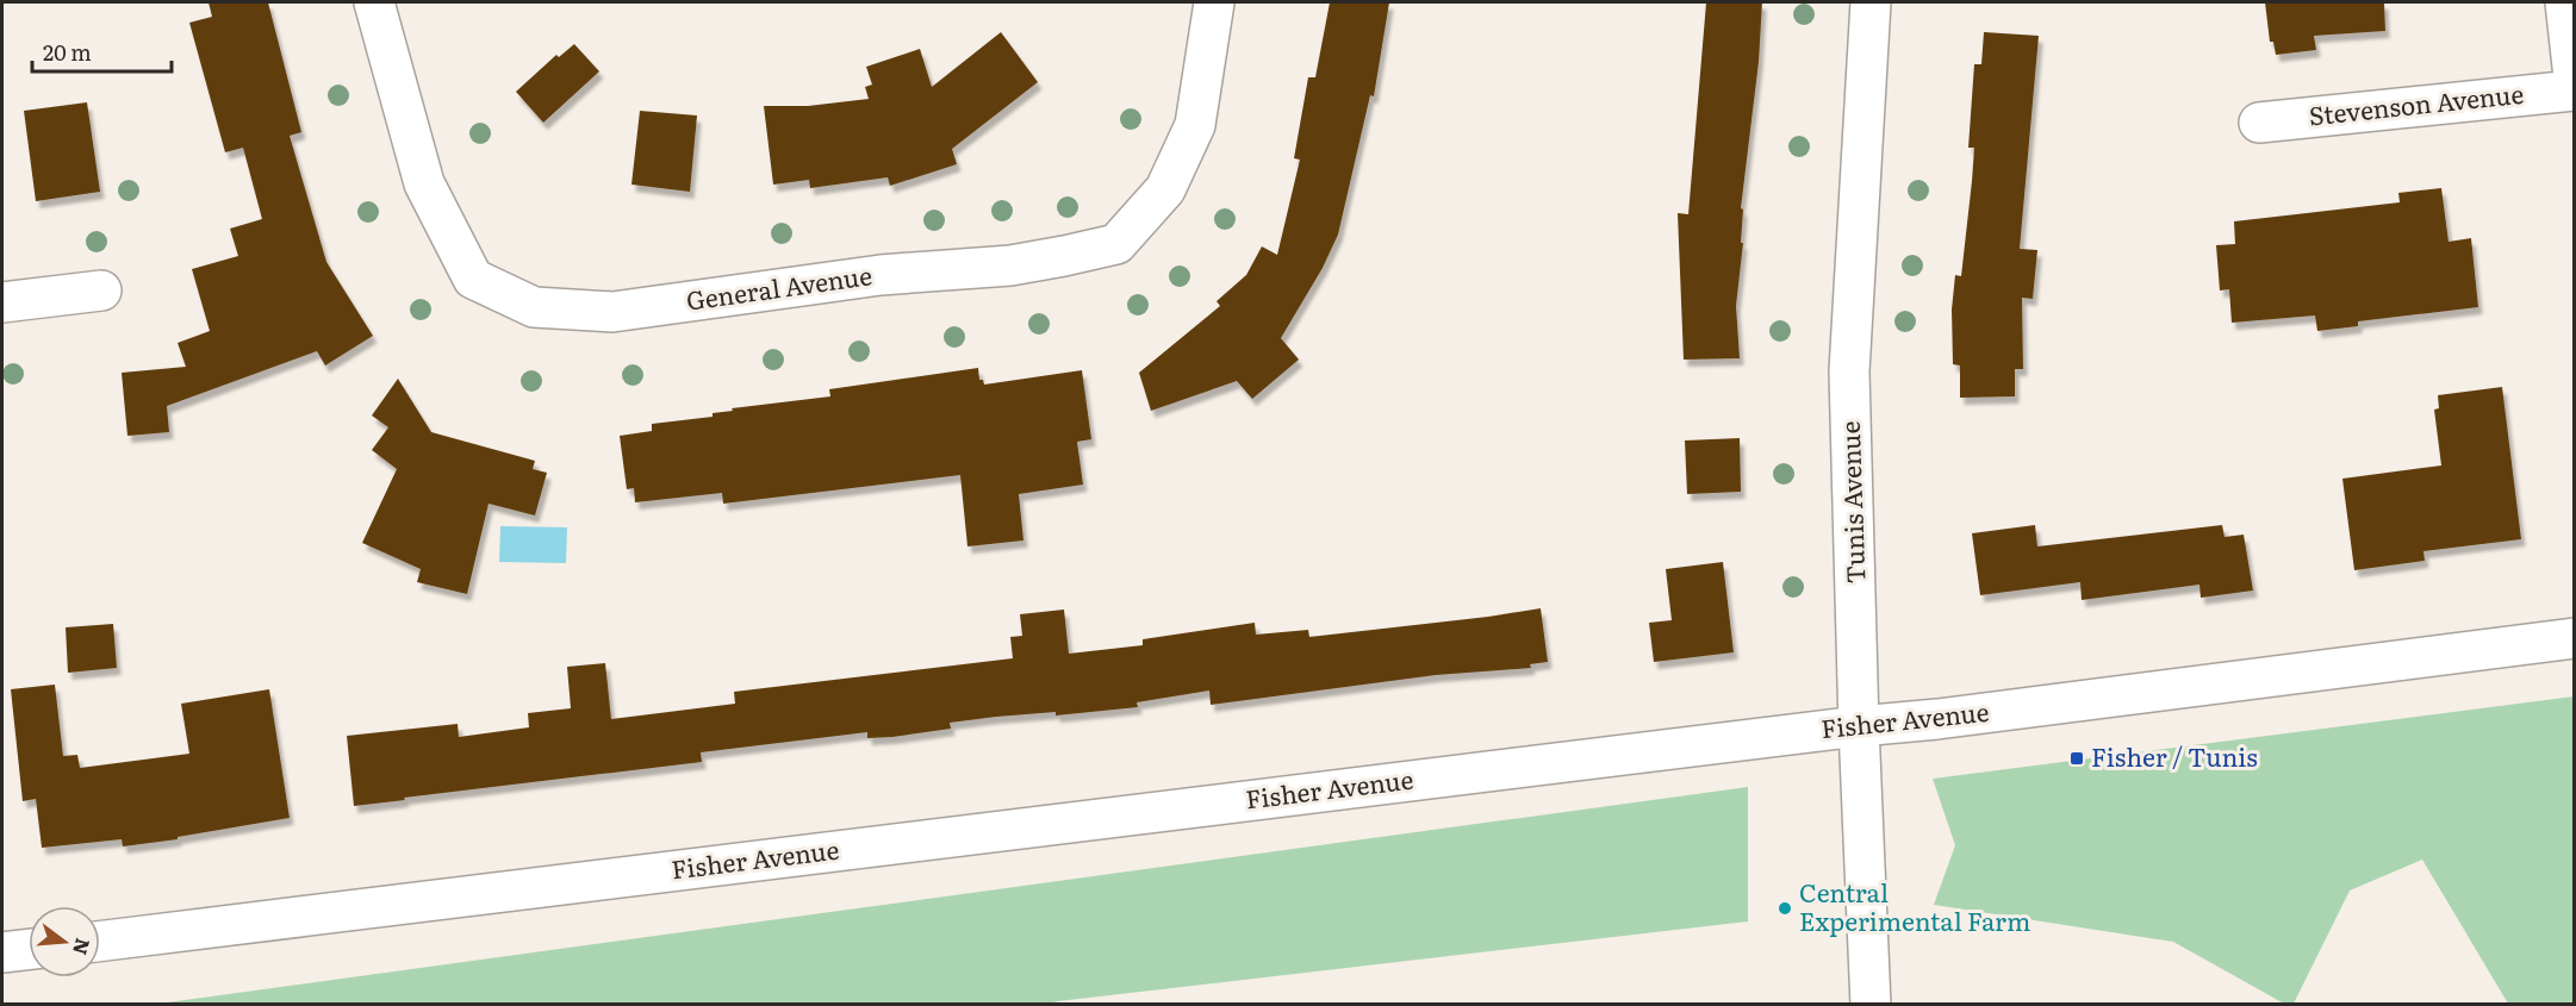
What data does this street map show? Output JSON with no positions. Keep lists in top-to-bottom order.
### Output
{
  "streets": {
    "street": [
      "Stevenson Avenue",
      "General Avenue",
      "Tunis Avenue",
      "Fisher Avenue"
    ]
  },
  "crossings": [
    ["Tunis Avenue", "Fisher Avenue"]
  ],
  "places": {
    "transit": ["Fisher / Tunis"],
    "other": ["Central Experimental Farm"]
  },
  "scale_bar": "20 m",
  "north": "right"
}
